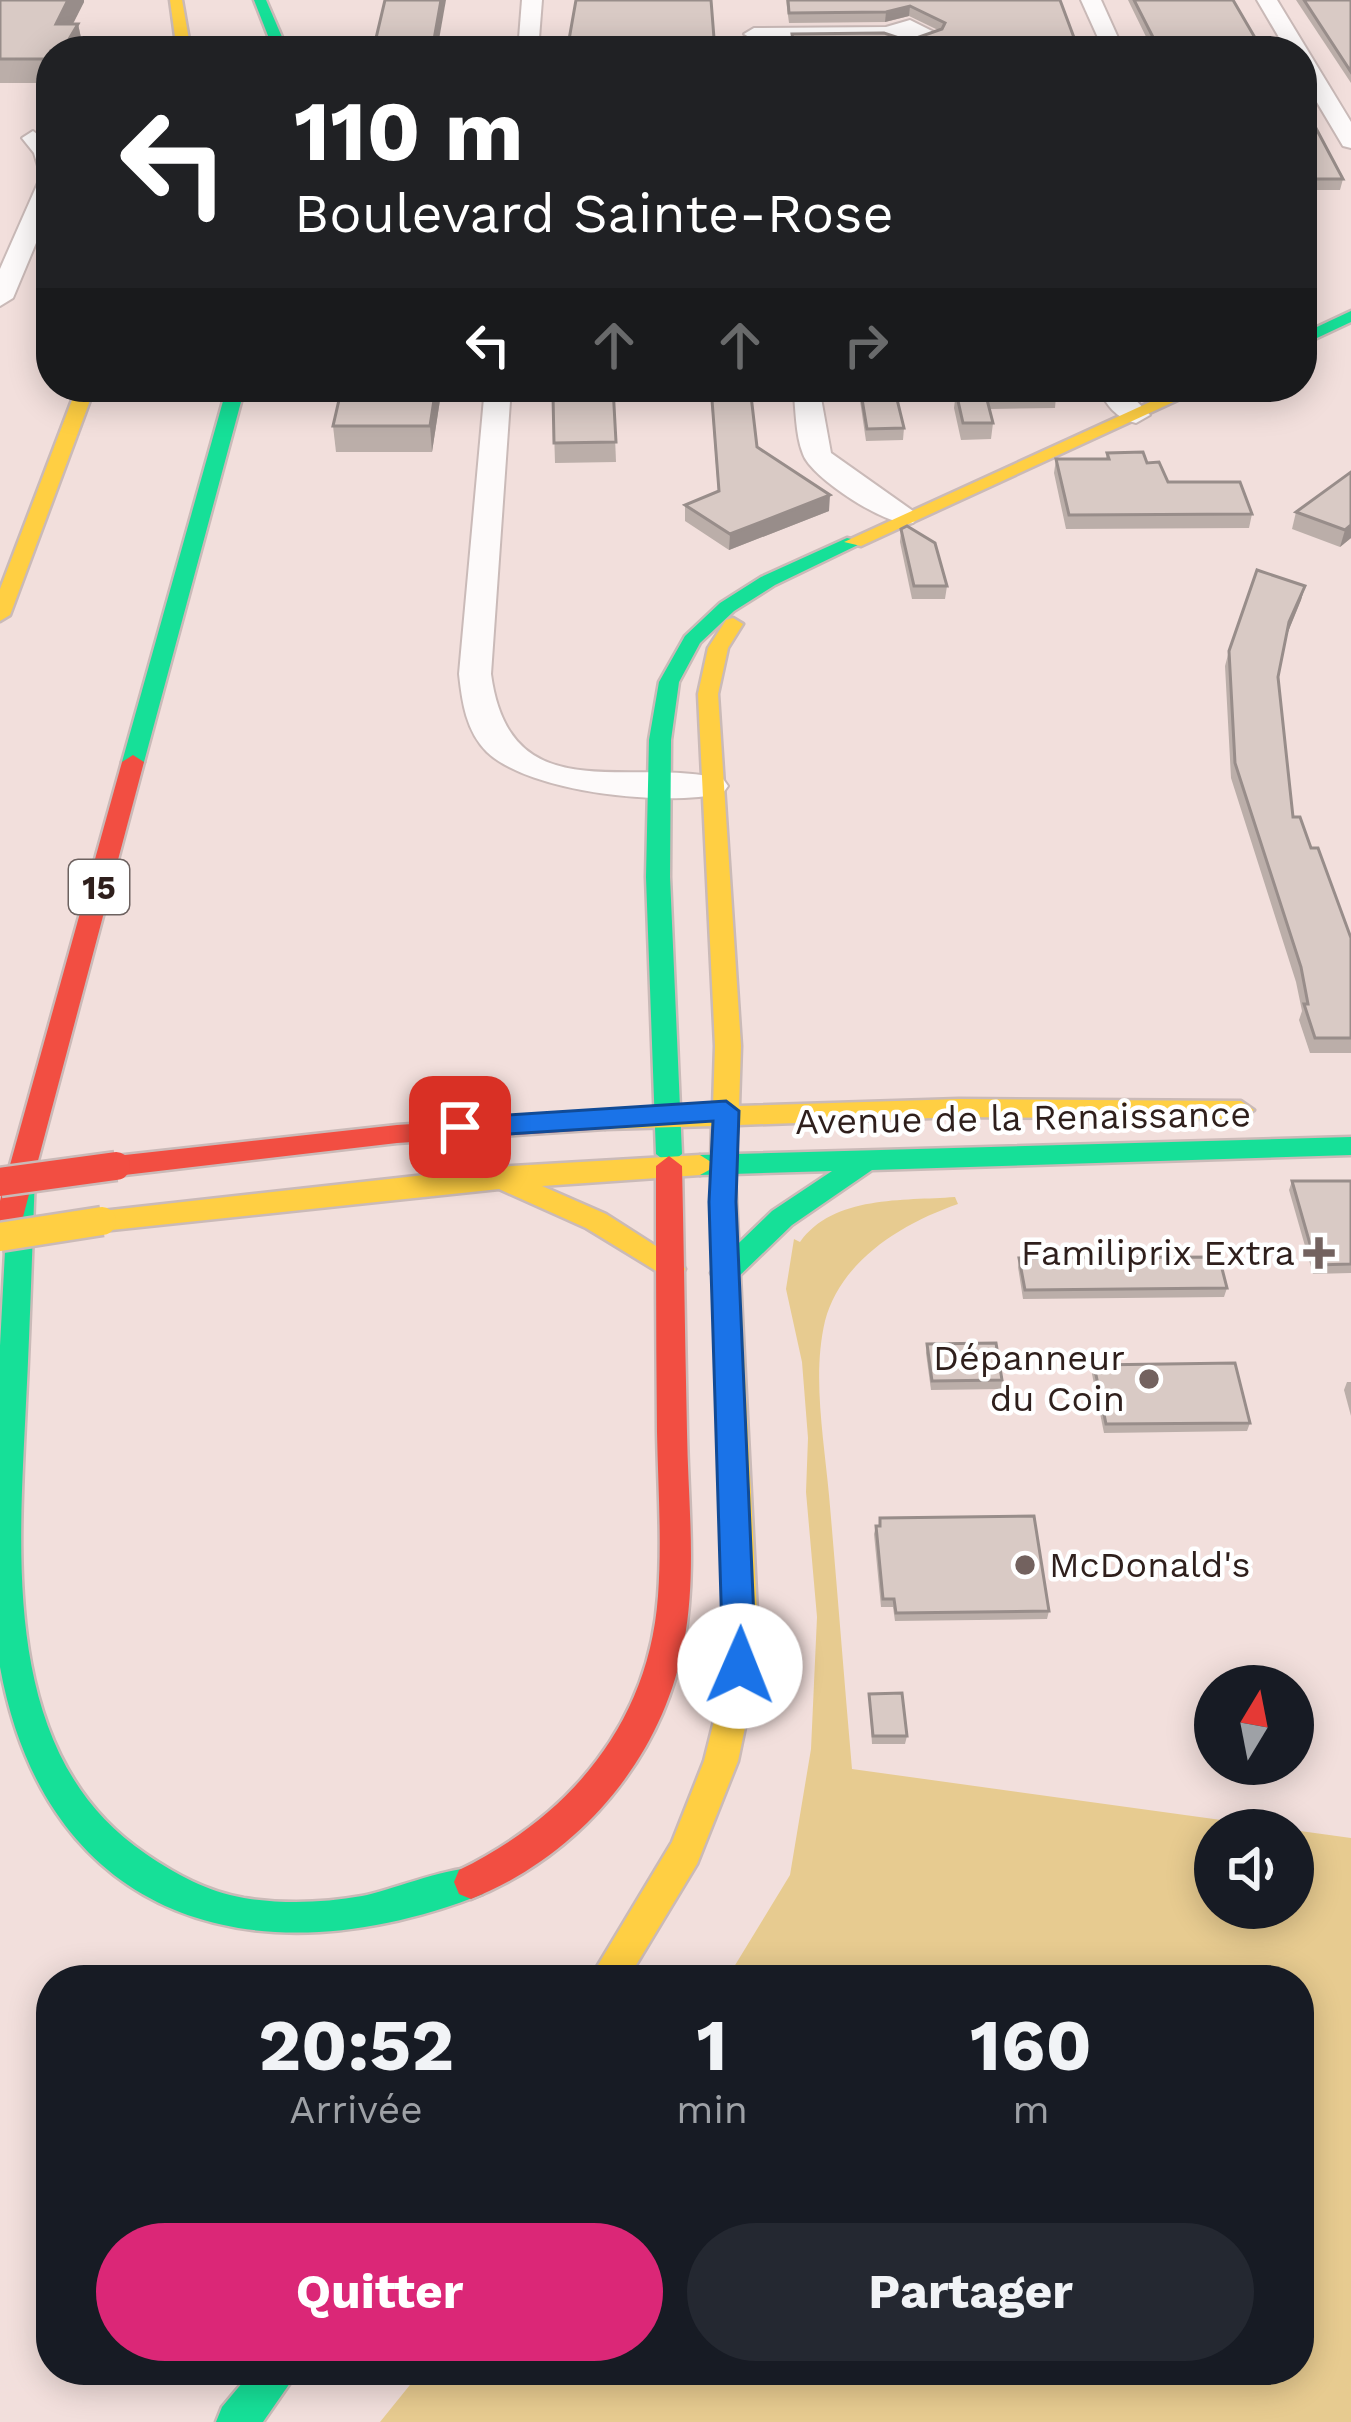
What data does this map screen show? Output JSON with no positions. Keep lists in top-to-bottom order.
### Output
{
  "streets": {
    "main road": ["15", "Avenue de la Renaissance"]
  },
  "crossings": [
    ["15", "Avenue de la Renaissance"]
  ],
  "places": {
    "health": ["Familiprix Extra"],
    "other": ["Dépanneur du Coin", "McDonald's"]
  },
  "north": "top",
  "page": {
    "turn": ["110 m", "Boulevard Sainte-Rose"],
    "eta": [
      "20:52",
      "Arrivée",
      "1",
      "min",
      "160",
      "m"
    ],
    "buttons": ["Quitter", "Partager"]
  }
}
